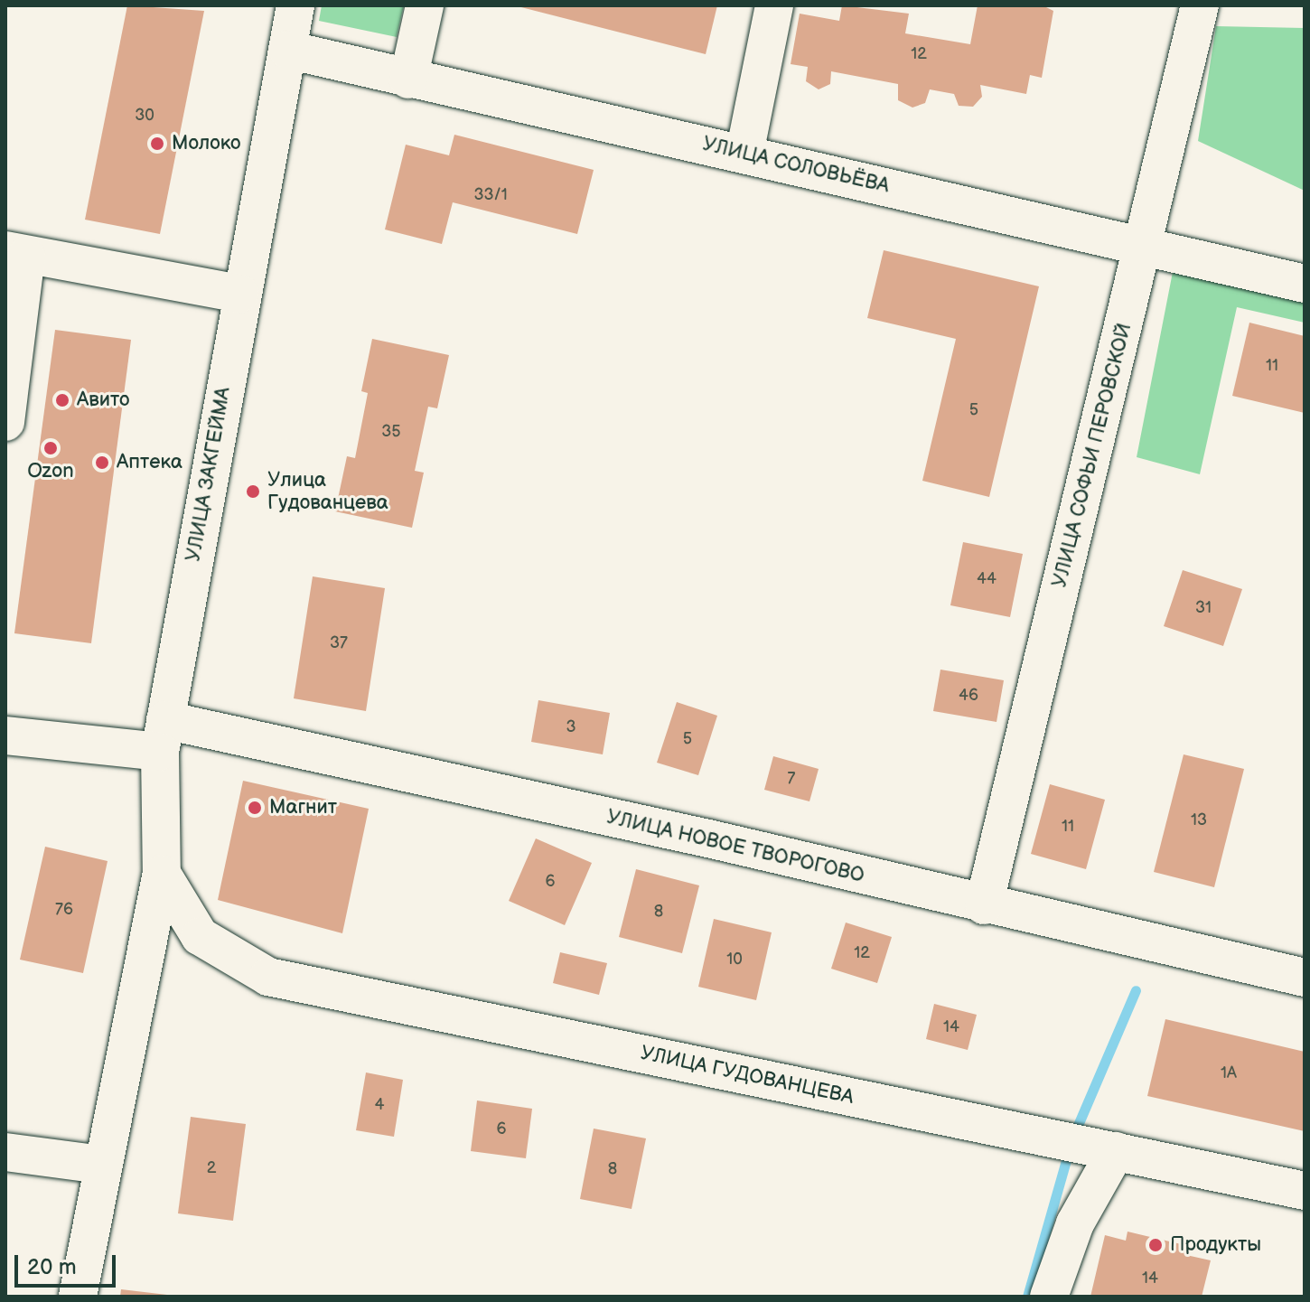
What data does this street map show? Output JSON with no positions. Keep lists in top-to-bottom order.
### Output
{
  "streets": {
    "street": [
      "УЛИЦА СОЛОВЬЁВА",
      "УЛИЦА СОФЬИ ПЕРОВСКОЙ",
      "УЛИЦА ЗАКГЕЙМА",
      "УЛИЦА НОВОЕ ТВОРОГОВО",
      "УЛИЦА ГУДОВАНЦЕВА"
    ]
  },
  "crossings": [
    ["УЛИЦА СОЛОВЬЁВА", "УЛИЦА СОФЬИ ПЕРОВСКОЙ"],
    ["УЛИЦА СОЛОВЬЁВА", "УЛИЦА ЗАКГЕЙМА"],
    ["УЛИЦА СОФЬИ ПЕРОВСКОЙ", "УЛИЦА НОВОЕ ТВОРОГОВО"],
    ["УЛИЦА ЗАКГЕЙМА", "УЛИЦА НОВОЕ ТВОРОГОВО"],
    ["УЛИЦА ЗАКГЕЙМА", "УЛИЦА ГУДОВАНЦЕВА"]
  ],
  "places": [
    "Молоко",
    "Авито",
    "Ozon",
    "Аптека",
    "Улица Гудованцева",
    "Магнит",
    "Продукты"
  ],
  "house_numbers": [
    "12",
    "30",
    "33/1",
    "11",
    "5",
    "35",
    "44",
    "31",
    "37",
    "46",
    "3",
    "5",
    "7",
    "13",
    "11",
    "6",
    "76",
    "8",
    "12",
    "10",
    "14",
    "1А",
    "4",
    "6",
    "2",
    "8",
    "14"
  ],
  "scale_bar": "20 m"
}
